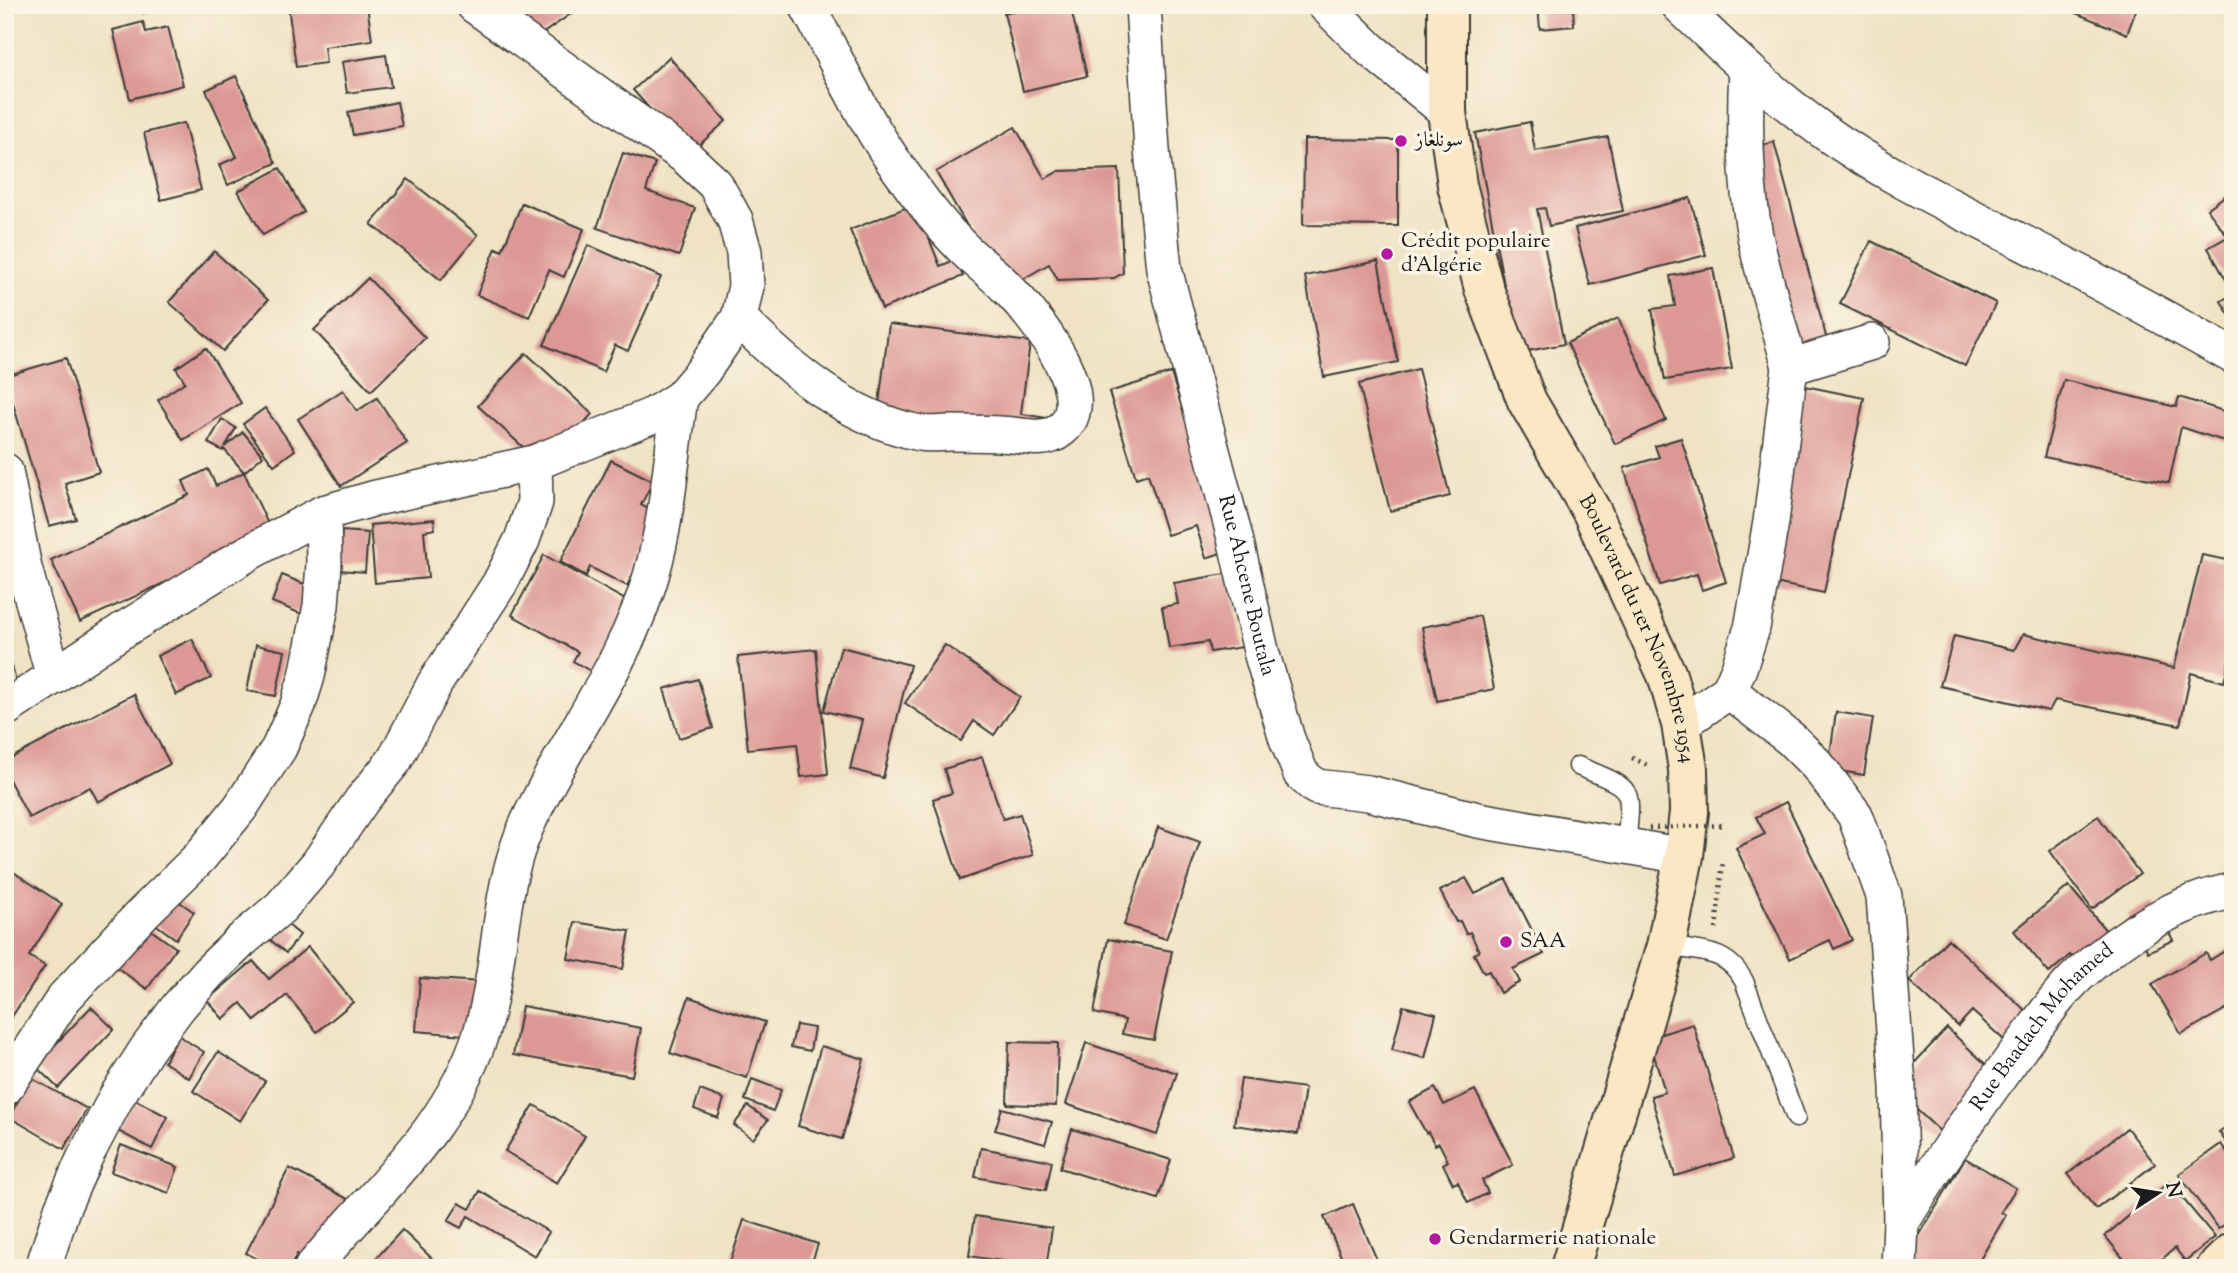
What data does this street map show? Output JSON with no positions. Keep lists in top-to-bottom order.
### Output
{
  "streets": {
    "main road": ["Boulevard du 1er Novembre 1954"],
    "street": ["Rue Ahcene Boutala", "Rue Baadach Mohamed"]
  },
  "crossings": [
    ["Rue Ahcene Boutala", "Boulevard du 1er Novembre 1954"]
  ],
  "places": [
    "سونلغاز",
    "Crédit populaire d'Algérie",
    "SAA",
    "Gendarmerie nationale"
  ],
  "north": "right"
}
